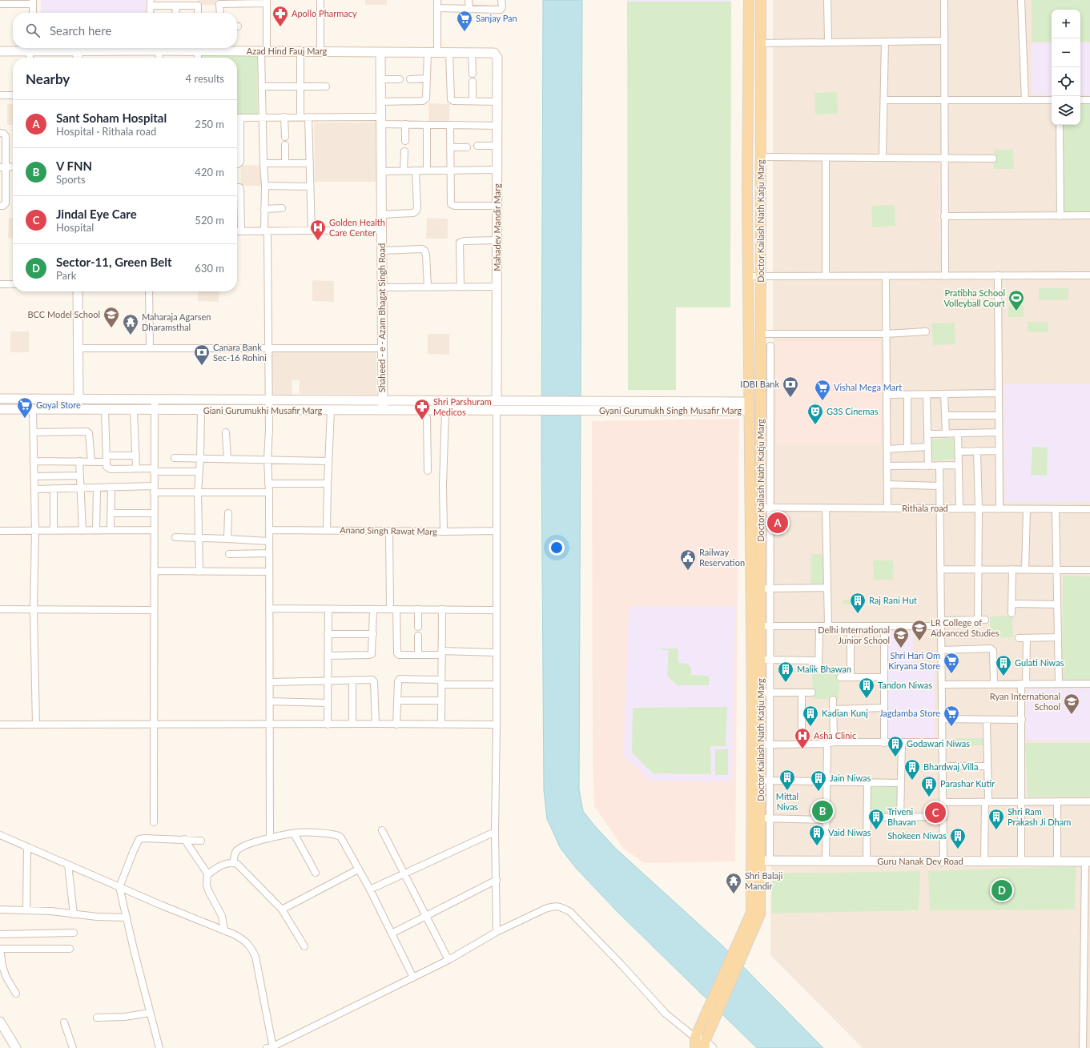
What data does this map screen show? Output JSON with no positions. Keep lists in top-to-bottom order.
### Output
{
  "streets": {
    "main road": ["Doctor Kailash Nath Katju Marg"],
    "street": [
      "Azad Hind Fauj Marg",
      "Mahadev Mandir Marg",
      "Shaheed - e - Azam Bhagat Singh Road",
      "Giani Gurumukhi Musafir Marg",
      "Gyani Gurumukh Singh Musafir Marg",
      "Rithala road",
      "Anand Singh Rawat Marg",
      "Guru Nanak Dev Road"
    ]
  },
  "crossings": [
    ["Azad Hind Fauj Marg", "Mahadev Mandir Marg"],
    ["Azad Hind Fauj Marg", "Shaheed - e - Azam Bhagat Singh Road"],
    ["Doctor Kailash Nath Katju Marg", "Gyani Gurumukh Singh Musafir Marg"],
    ["Doctor Kailash Nath Katju Marg", "Rithala road"],
    ["Doctor Kailash Nath Katju Marg", "Guru Nanak Dev Road"],
    ["Mahadev Mandir Marg", "Giani Gurumukhi Musafir Marg"],
    ["Shaheed - e - Azam Bhagat Singh Road", "Giani Gurumukhi Musafir Marg"],
    ["Giani Gurumukhi Musafir Marg", "Gyani Gurumukh Singh Musafir Marg"],
    ["Giani Gurumukhi Musafir Marg", "Anand Singh Rawat Marg"]
  ],
  "places": {
    "pharmacy": ["Apollo Pharmacy", "Shri Parshuram Medicos"],
    "supermarket": [
      "Sanjay Pan",
      "Vishal Mega Mart",
      "Goyal Store",
      "Shri Hari Om Kiryana Store",
      "Jagdamba Store"
    ],
    "hospital": ["Golden Health Care Center", "Asha Clinic"],
    "sports": ["Pratibha School Volleyball Court"],
    "school or university": [
      "BCC Model School",
      "LR College of Advanced Studies",
      "Delhi International Junior School",
      "Ryan International School"
    ],
    "temple": ["Maharaja Agarsen Dharamsthal", "Shri Balaji Mandir"],
    "bank": ["Canara Bank Sec-16 Rohini", "IDBI Bank"],
    "theatre": ["G3S Cinemas"],
    "public building": ["Railway Reservation"],
    "building": [
      "Raj Rani Hut",
      "Gulati Niwas",
      "Malik Bhawan",
      "Tandon Niwas",
      "Kadian Kunj",
      "Godawari Niwas",
      "Bhardwaj Villa",
      "Mittal Nivas",
      "Jain Niwas",
      "Parashar Kutir",
      "Triveni Bhavan",
      "Shri Ram Prakash Ji Dham",
      "Vaid Niwas",
      "Shokeen Niwas"
    ]
  },
  "page": {
    "map_buttons": ["+", "−"],
    "search": "Search here",
    "heading": ["Nearby", "4 results"],
    "list": [
      {
        "mark": "A",
        "name": "Sant Soham Hospital",
        "note": "Hospital · Rithala road",
        "value": "250 m"
      },
      {
        "mark": "B",
        "name": "V FNN",
        "note": "Sports",
        "value": "420 m"
      },
      {
        "mark": "C",
        "name": "Jindal Eye Care",
        "note": "Hospital",
        "value": "520 m"
      },
      {
        "mark": "D",
        "name": "Sector-11, Green Belt",
        "note": "Park",
        "value": "630 m"
      }
    ],
    "pins": [
      "A",
      "B",
      "C",
      "D"
    ]
  }
}
